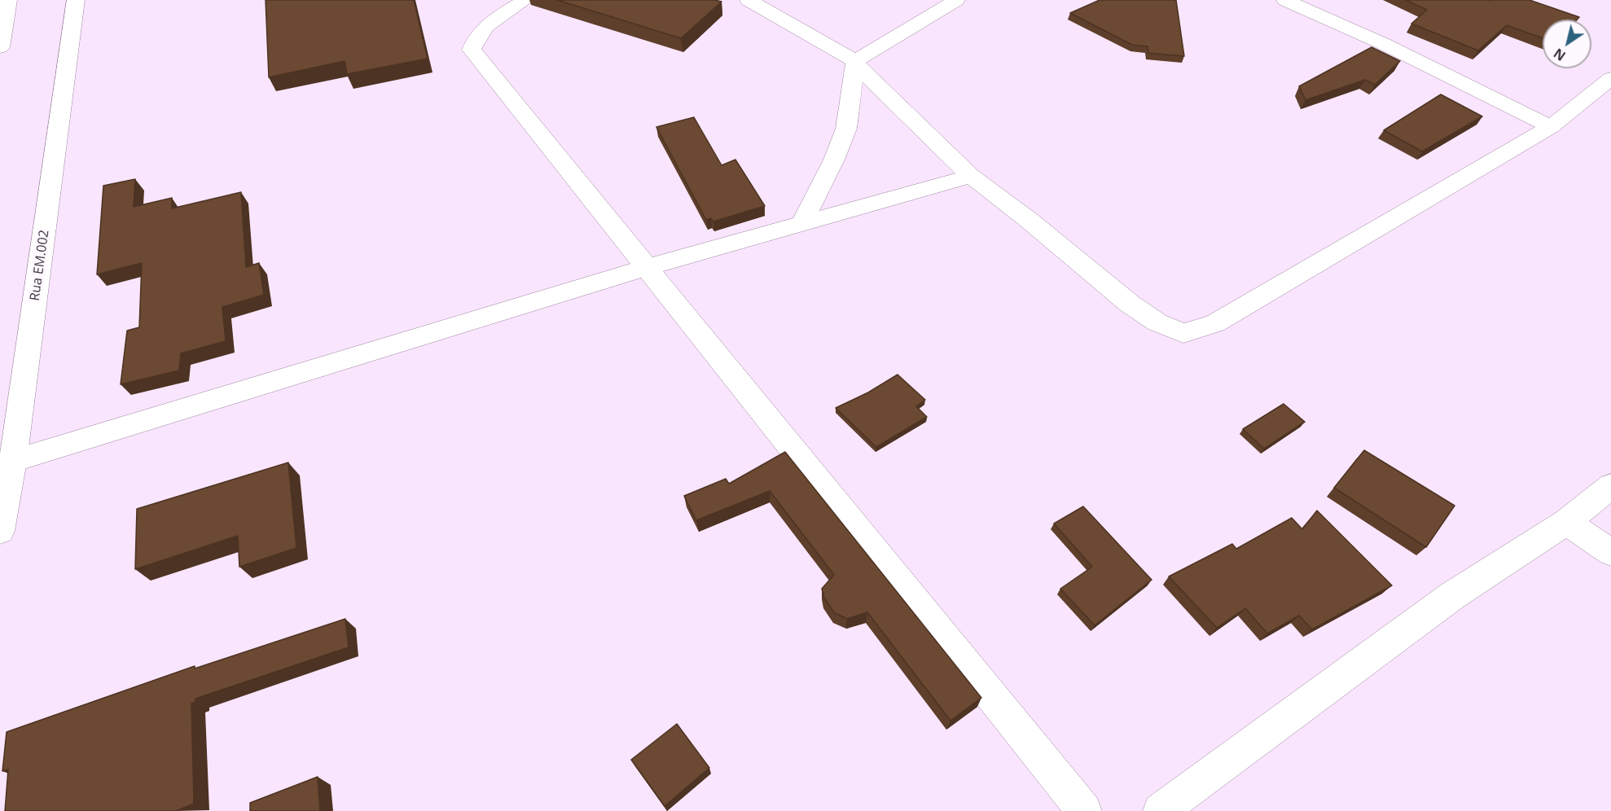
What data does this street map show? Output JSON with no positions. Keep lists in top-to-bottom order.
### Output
{
  "streets": {
    "street": ["Rua EM.002"]
  },
  "north": "bottom left"
}
